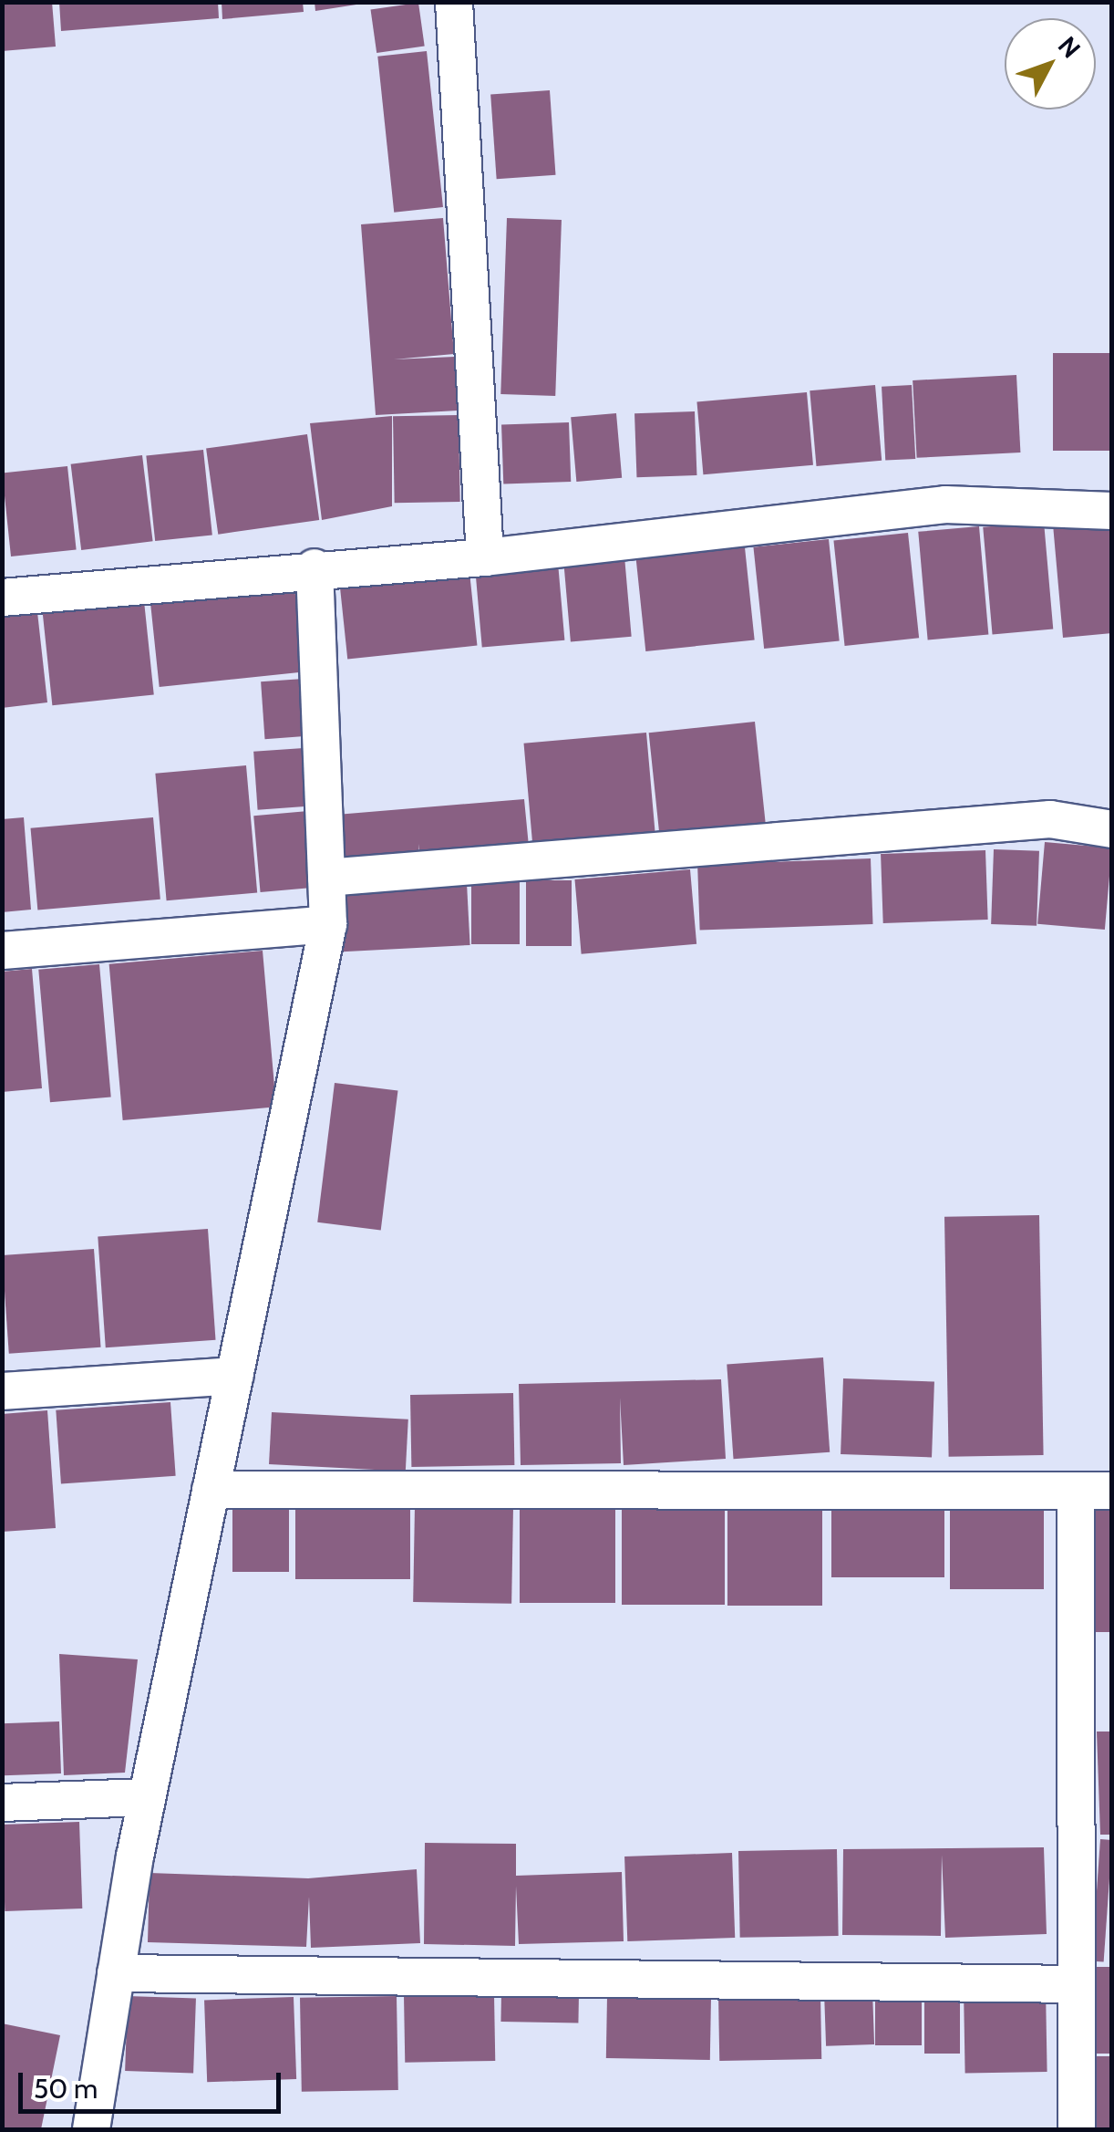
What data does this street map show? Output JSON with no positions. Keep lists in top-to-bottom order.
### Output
{
  "scale_bar": "50 m",
  "north": "top right"
}
